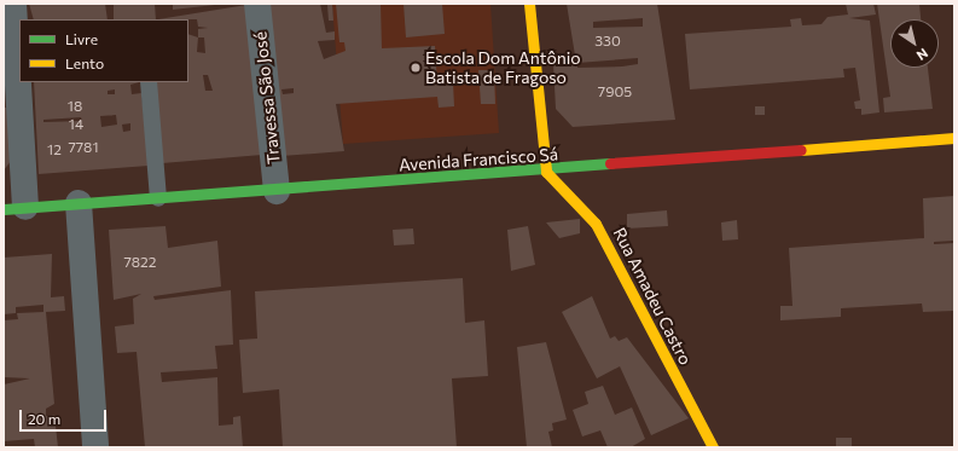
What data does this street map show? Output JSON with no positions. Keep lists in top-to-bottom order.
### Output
{
  "streets": {
    "main road": ["Avenida Francisco Sá", "Rua Amadeu Castro"],
    "street": ["Travessa São José"]
  },
  "crossings": [
    ["Travessa São José", "Avenida Francisco Sá"],
    ["Avenida Francisco Sá", "Rua Amadeu Castro"]
  ],
  "places": ["Escola Dom Antônio Batista de Fragoso"],
  "house_numbers": [
    "330",
    "7905",
    "18",
    "14",
    "7781",
    "12",
    "7822"
  ],
  "legend": ["Livre", "Lento"],
  "scale_bar": "20 m",
  "north": "bottom right"
}
